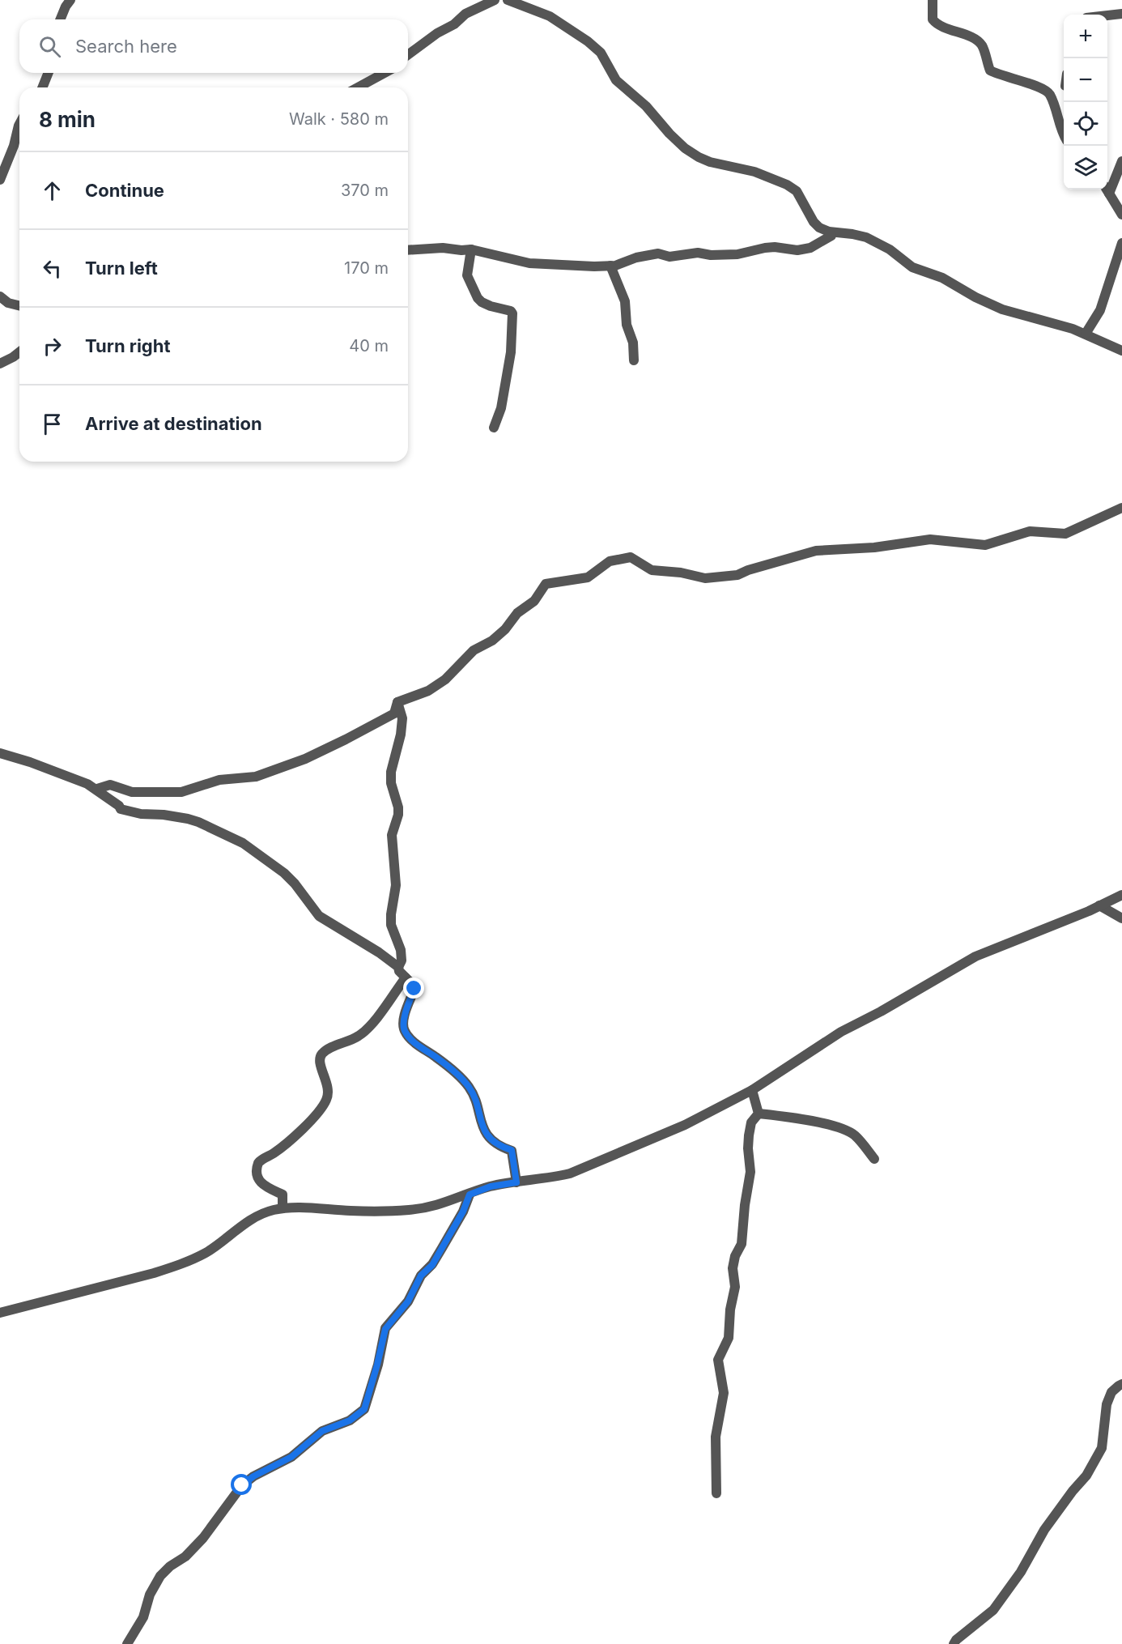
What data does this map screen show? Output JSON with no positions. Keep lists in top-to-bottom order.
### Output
{
  "page": {
    "map_buttons": ["+", "−"],
    "search": "Search here",
    "heading": ["8 min", "Walk · 580 m"],
    "list": [
      ["Continue", "370 m"],
      ["Turn left", "170 m"],
      ["Turn right", "40 m"],
      "Arrive at destination"
    ]
  }
}
